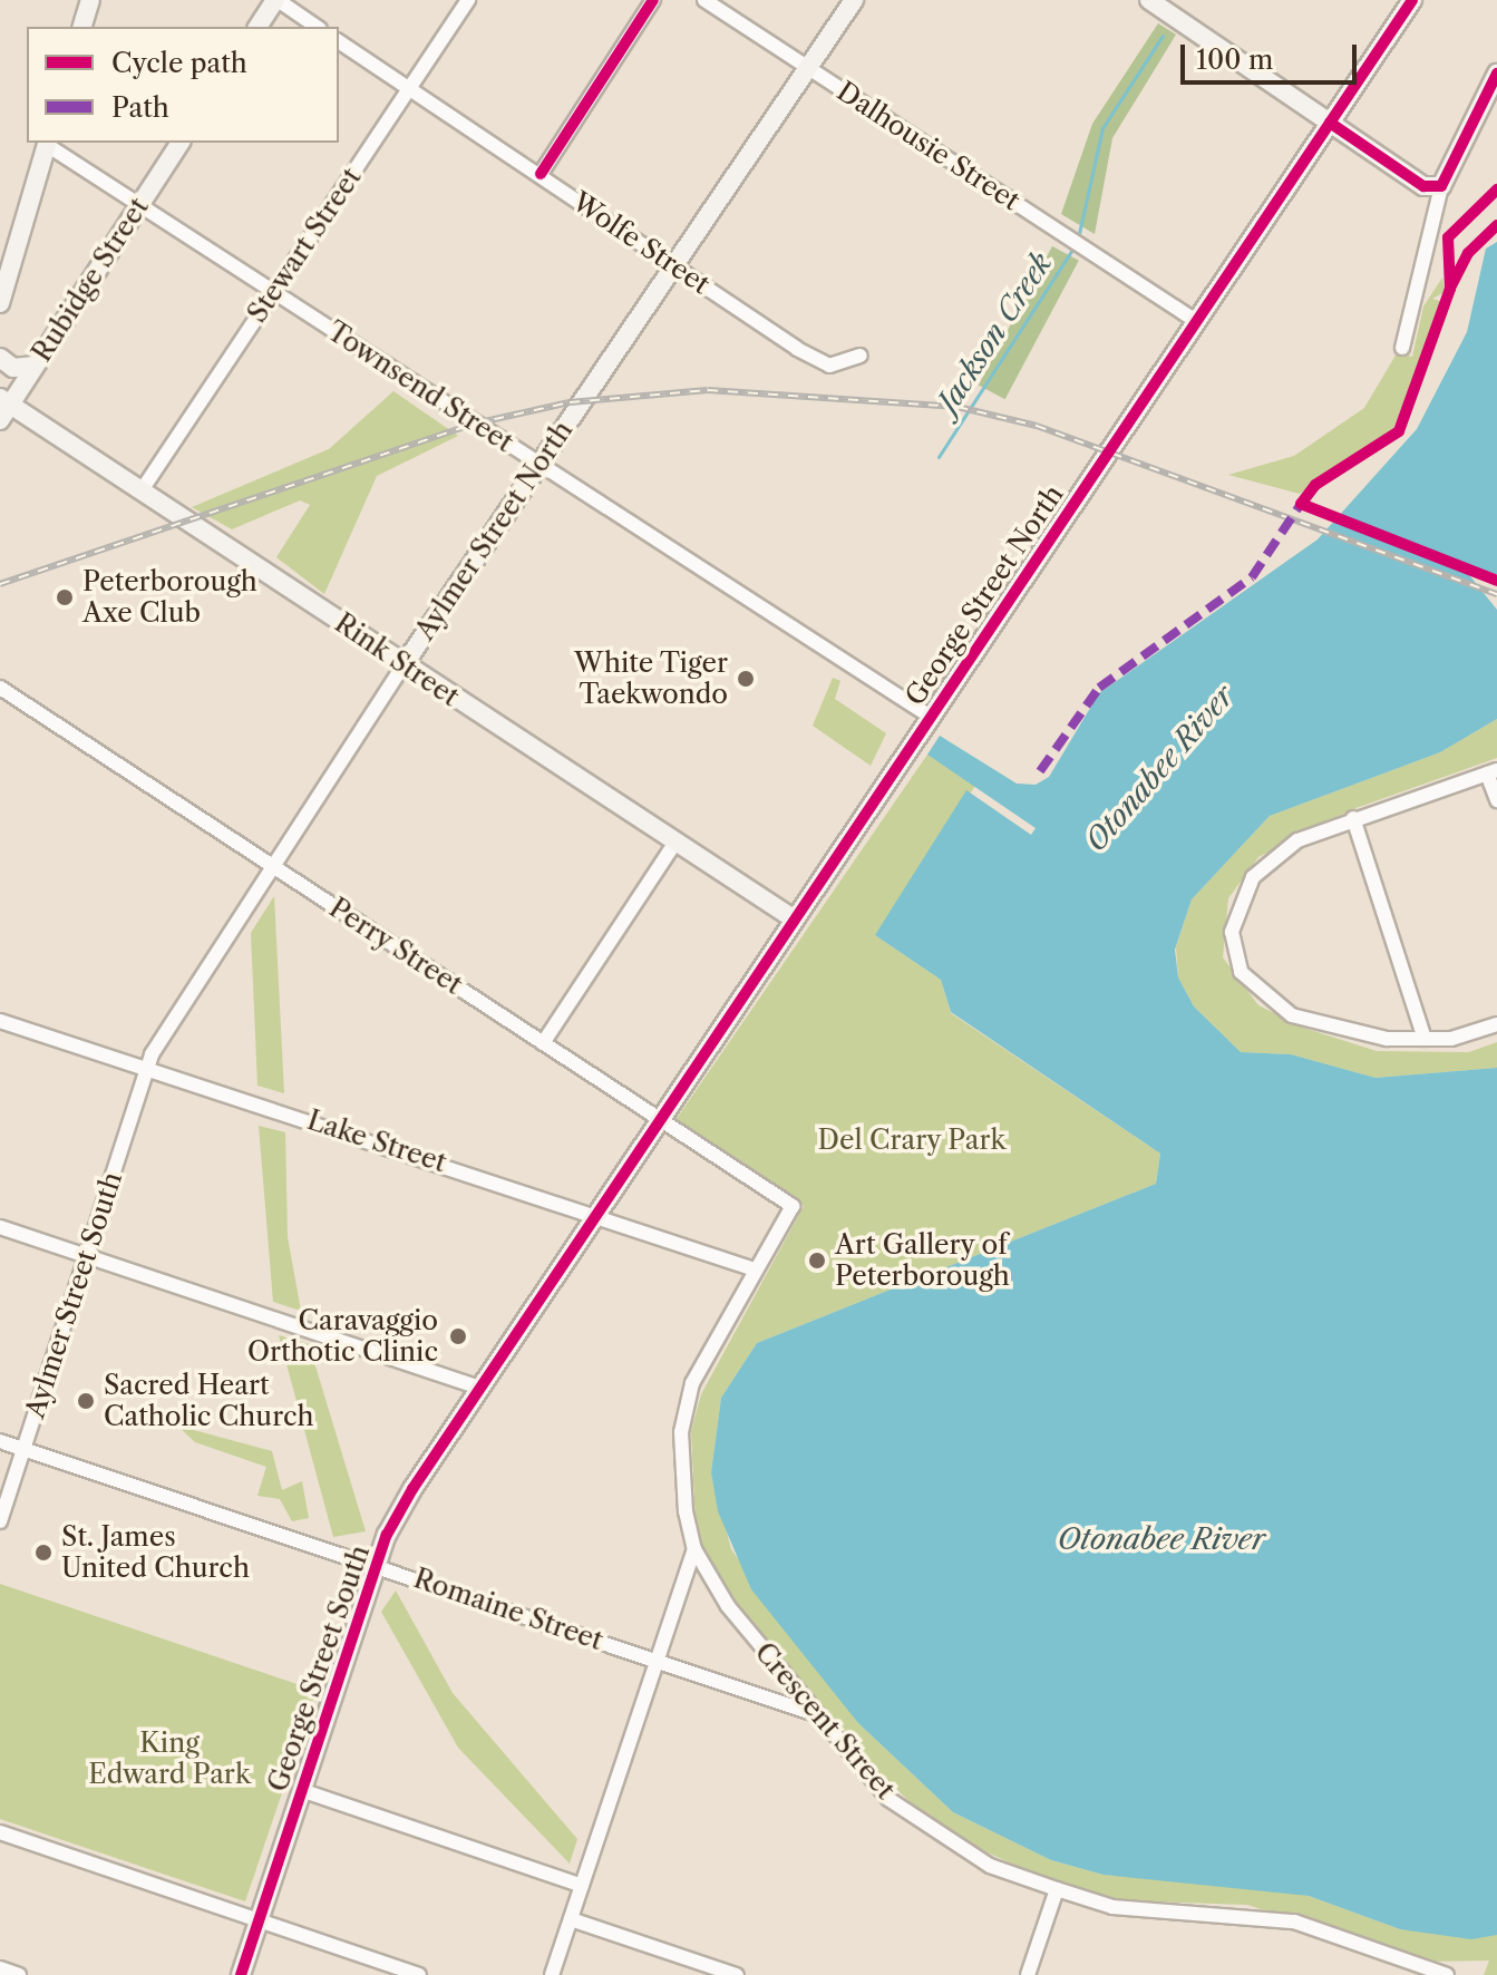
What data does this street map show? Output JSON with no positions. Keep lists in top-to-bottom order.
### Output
{
  "streets": {
    "main road": [
      "Rubidge Street",
      "Aylmer Street North",
      "George Street North",
      "Rink Street",
      "George Street South"
    ],
    "street": [
      "Dalhousie Street",
      "Wolfe Street",
      "Stewart Street",
      "Townsend Street",
      "Perry Street",
      "Lake Street",
      "Aylmer Street South",
      "Romaine Street",
      "Crescent Street"
    ]
  },
  "crossings": [
    ["Dalhousie Street", "Aylmer Street North"],
    ["Dalhousie Street", "George Street North"],
    ["Wolfe Street", "Stewart Street"],
    ["Wolfe Street", "Aylmer Street North"],
    ["Stewart Street", "Townsend Street"],
    ["Stewart Street", "Rink Street"],
    ["Rubidge Street", "Townsend Street"],
    ["Rubidge Street", "Rink Street"],
    ["Townsend Street", "Aylmer Street North"],
    ["Townsend Street", "George Street North"],
    ["Aylmer Street North", "Rink Street"],
    ["Aylmer Street North", "Perry Street"],
    ["Aylmer Street North", "Lake Street"],
    ["Aylmer Street North", "Aylmer Street South"],
    ["George Street North", "Rink Street"],
    ["George Street North", "Perry Street"],
    ["George Street North", "Lake Street"],
    ["George Street North", "George Street South"],
    ["Perry Street", "Crescent Street"],
    ["Lake Street", "Aylmer Street South"],
    ["Lake Street", "George Street South"],
    ["Lake Street", "Crescent Street"],
    ["Aylmer Street South", "Romaine Street"],
    ["Romaine Street", "George Street South"],
    ["Romaine Street", "Crescent Street"]
  ],
  "water": ["Jackson Creek", "Otonabee River"],
  "parks": ["Del Crary Park", "King Edward Park"],
  "places": [
    "Peterborough Axe Club",
    "White Tiger Taekwondo",
    "Art Gallery of Peterborough",
    "Caravaggio Orthotic Clinic",
    "Sacred Heart Catholic Church",
    "St. James United Church"
  ],
  "legend": ["Cycle path", "Path"],
  "scale_bar": "100 m"
}
